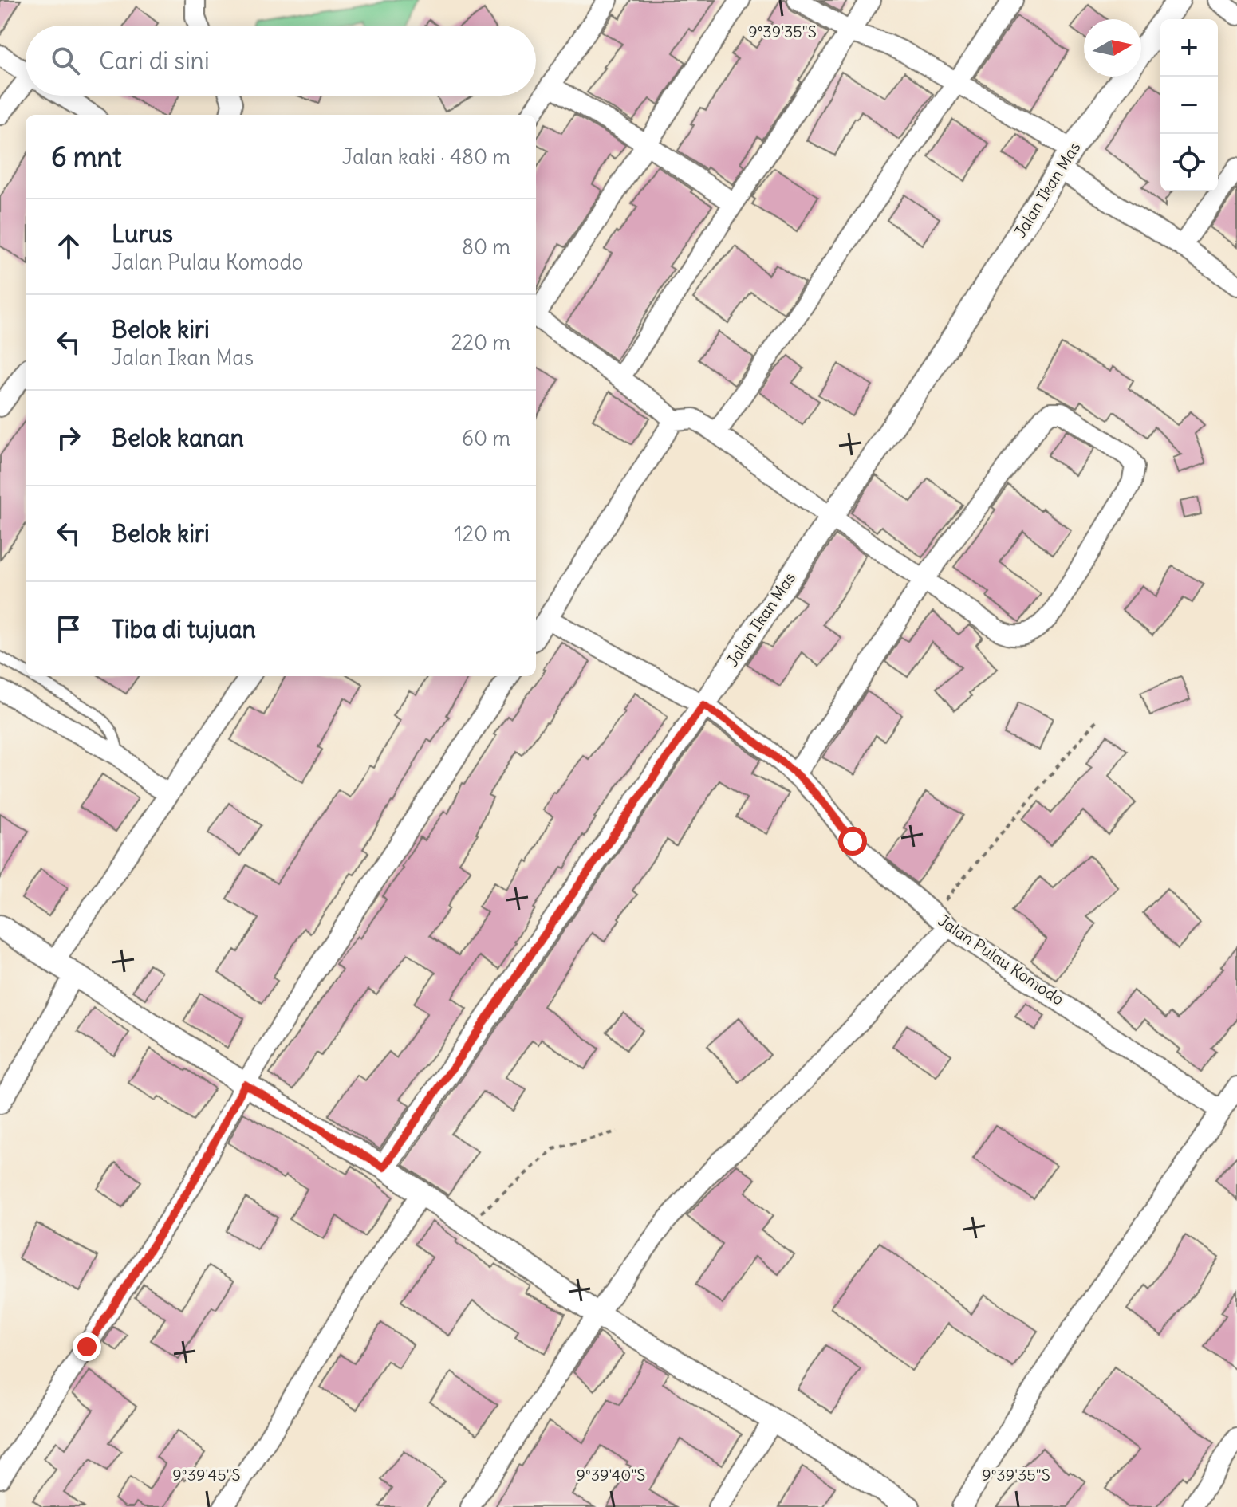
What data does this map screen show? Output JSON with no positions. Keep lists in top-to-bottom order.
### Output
{
  "streets": {
    "street": ["Jalan Ikan Mas", "Jalan Pulau Komodo"]
  },
  "crossings": [
    ["Jalan Ikan Mas", "Jalan Pulau Komodo"]
  ],
  "north": "right",
  "page": {
    "map_buttons": ["+", "−"],
    "search": "Cari di sini",
    "heading": ["6 mnt", "Jalan kaki · 480 m"],
    "list": [
      ["Lurus", "Jalan Pulau Komodo", "80 m"],
      ["Belok kiri", "Jalan Ikan Mas", "220 m"],
      ["Belok kanan", "60 m"],
      ["Belok kiri", "120 m"],
      "Tiba di tujuan"
    ]
  },
  "coordinates": ["9°39'35\"S", "9°39'45\"S", "9°39'40\"S"]
}
